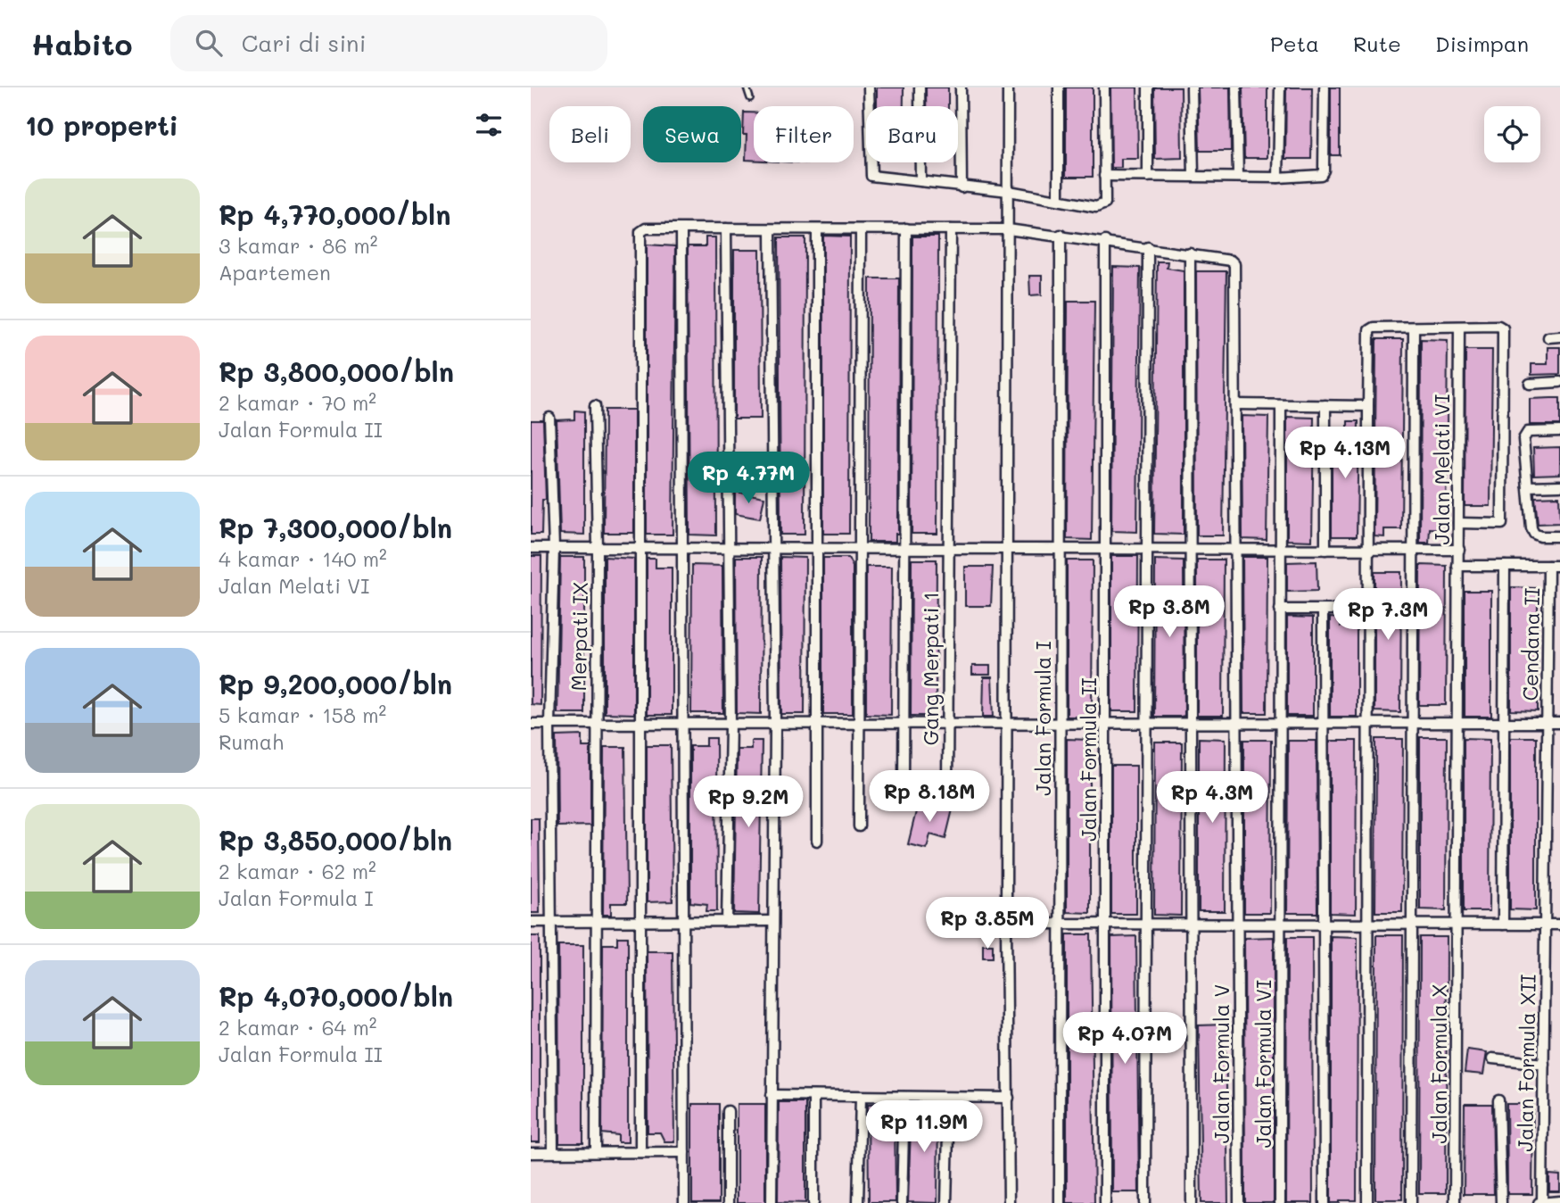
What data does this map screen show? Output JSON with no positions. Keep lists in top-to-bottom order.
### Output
{
  "streets": {
    "street": [
      "Jalan Melati VI",
      "Merpati IX",
      "Cendana II",
      "Gang Merpati 1",
      "Jalan Formula I",
      "Jalan Formula II",
      "Jalan Formula XII",
      "Jalan Formula V",
      "Jalan Formula VI",
      "Jalan Formula X"
    ]
  },
  "crossings": [
    ["Jalan Melati VI", "Jalan Formula X"],
    ["Cendana II", "Jalan Formula XII"]
  ],
  "page": {
    "header": "Habito",
    "search": "Cari di sini",
    "nav": ["Peta", "Rute", "Disimpan"],
    "heading": "10 properti",
    "chip": [
      "Beli",
      "Sewa",
      "Filter",
      "Baru"
    ],
    "list": [
      {
        "name": "Rp 4,770,000/bln",
        "note": "3 kamar · 86 m² · Apartemen"
      },
      {
        "name": "Rp 3,800,000/bln",
        "note": "2 kamar · 70 m² · Jalan Formula II"
      },
      {
        "name": "Rp 7,300,000/bln",
        "note": "4 kamar · 140 m² · Jalan Melati VI"
      },
      {
        "name": "Rp 9,200,000/bln",
        "note": "5 kamar · 158 m² · Rumah"
      },
      {
        "name": "Rp 3,850,000/bln",
        "note": "2 kamar · 62 m² · Jalan Formula I"
      },
      {
        "name": "Rp 4,070,000/bln",
        "note": "2 kamar · 64 m² · Jalan Formula II"
      }
    ],
    "price": [
      "Rp 4.13M",
      "Rp 4.77M",
      "Rp 3.8M",
      "Rp 7.3M",
      "Rp 8.18M",
      "Rp 4.3M",
      "Rp 9.2M",
      "Rp 3.85M",
      "Rp 4.07M",
      "Rp 11.9M"
    ]
  }
}
